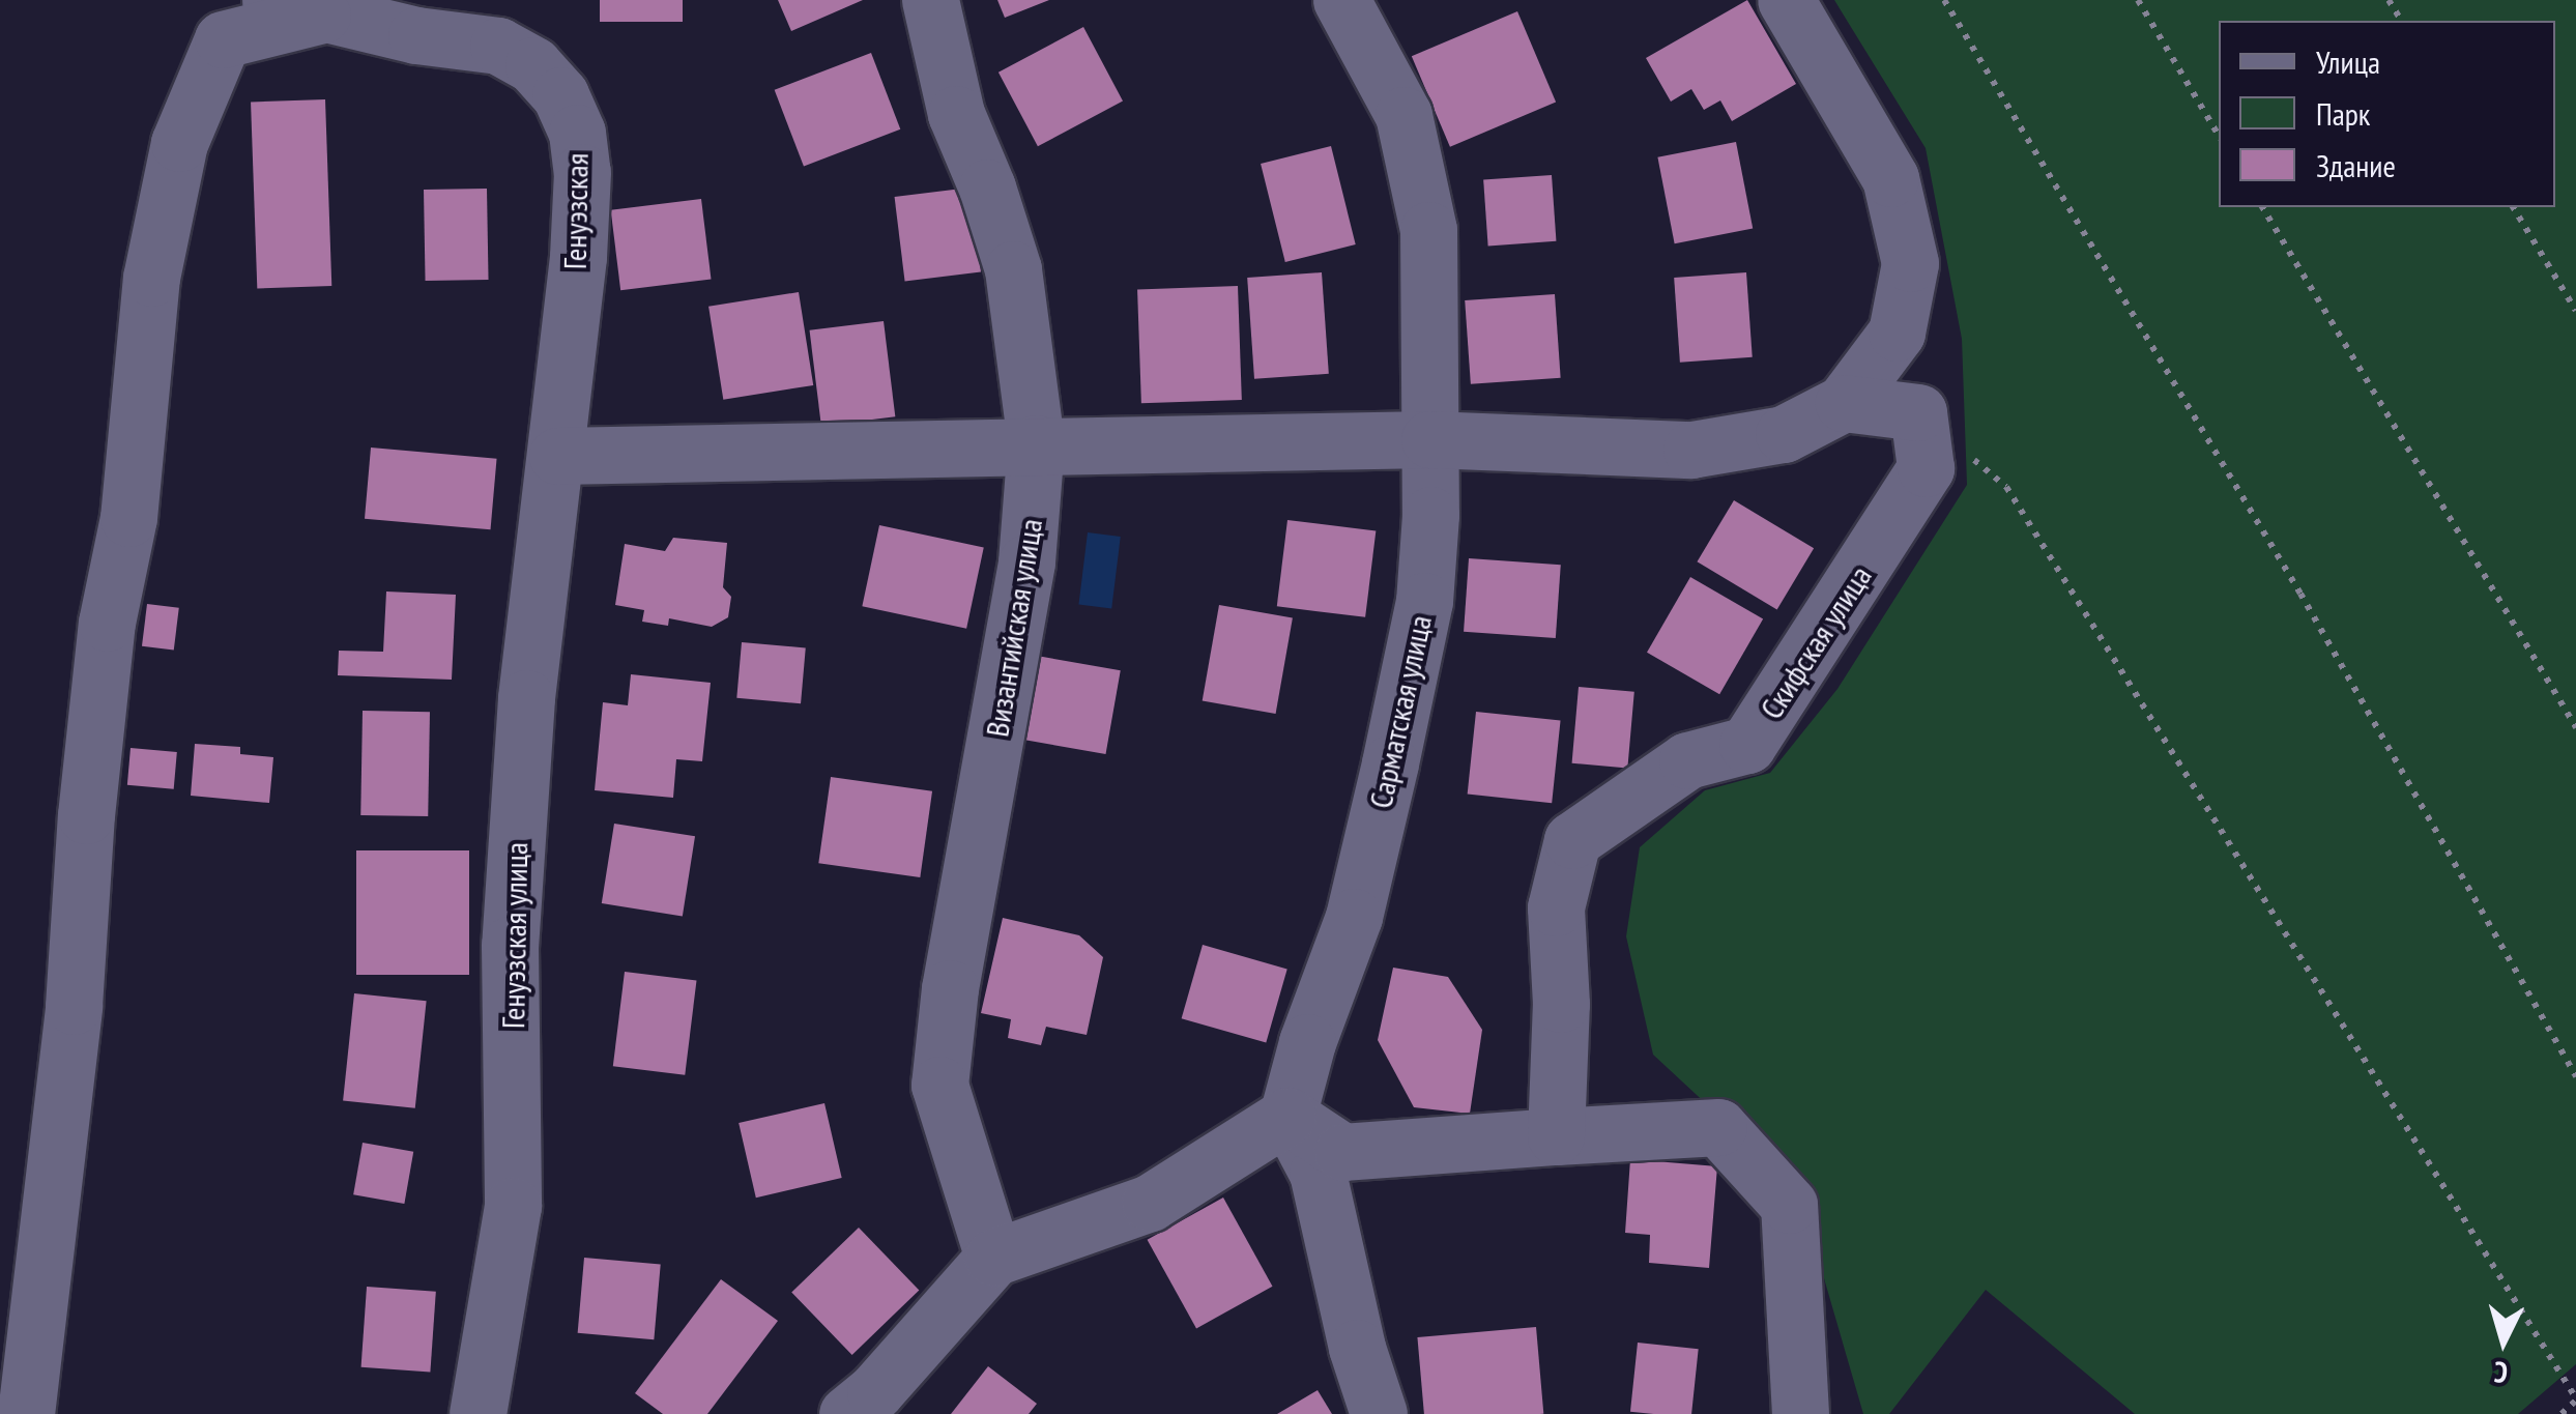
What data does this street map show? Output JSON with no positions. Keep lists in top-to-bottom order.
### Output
{
  "streets": {
    "street": [
      "Генуэзская",
      "Византийская улица",
      "Скифская улица",
      "Сарматская улица",
      "Генуэзская улица"
    ]
  },
  "crossings": [
    ["Генуэзская", "Генуэзская улица"]
  ],
  "legend": ["Улица", "Парк", "Здание"],
  "north": "bottom"
}
